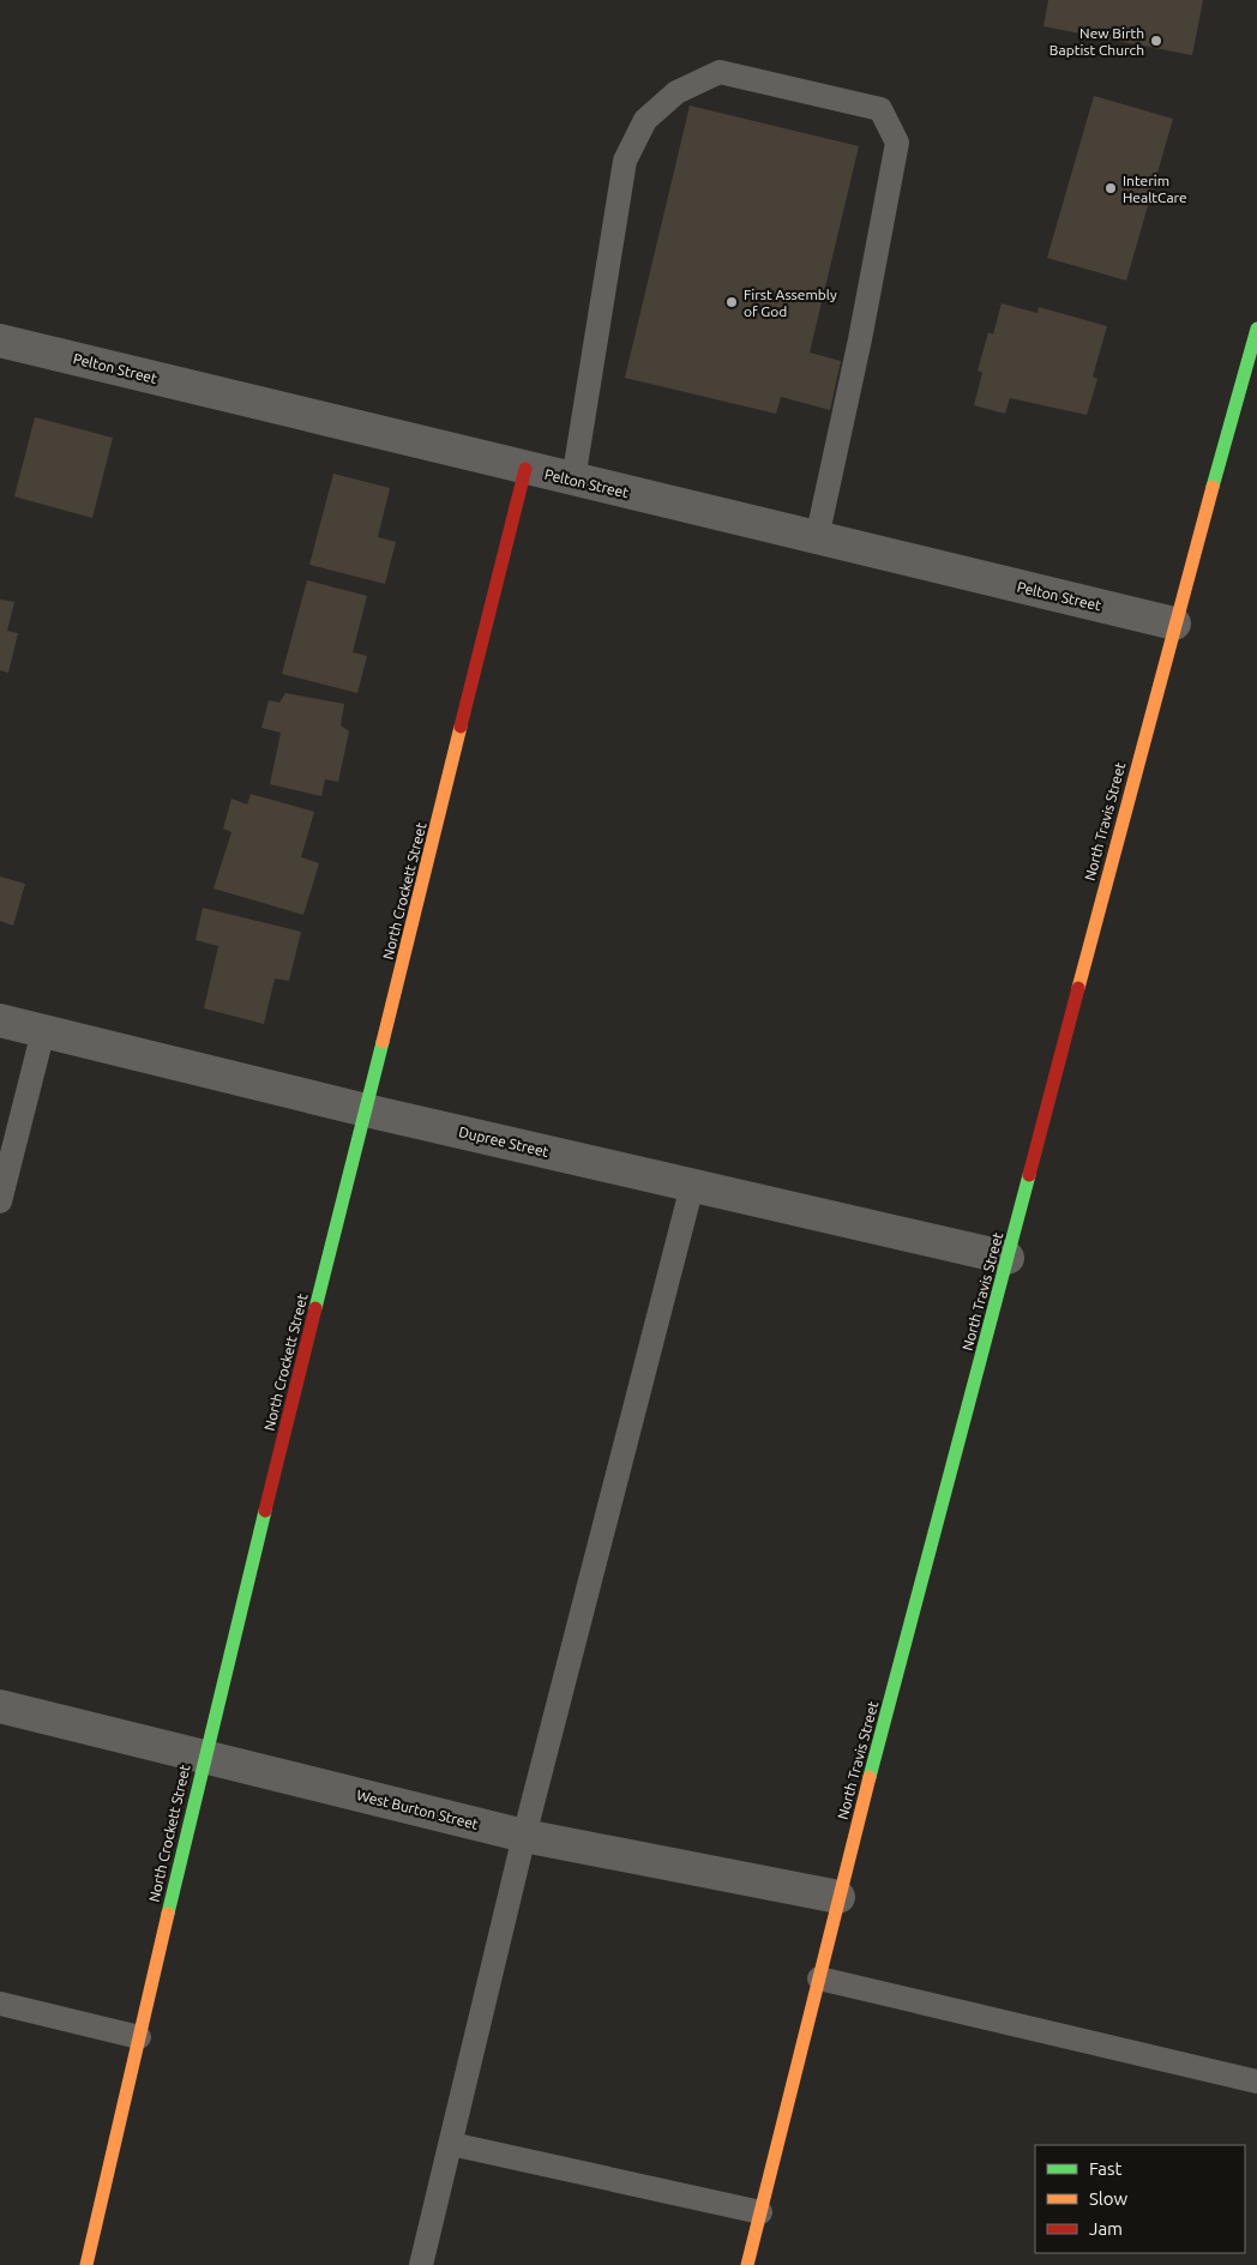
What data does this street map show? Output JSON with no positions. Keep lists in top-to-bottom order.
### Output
{
  "streets": {
    "main road": ["North Travis Street", "North Crockett Street"],
    "street": ["Pelton Street", "Dupree Street", "West Burton Street"]
  },
  "crossings": [
    ["Pelton Street", "North Travis Street"],
    ["Pelton Street", "North Crockett Street"],
    ["North Travis Street", "Dupree Street"],
    ["North Travis Street", "West Burton Street"],
    ["North Crockett Street", "Dupree Street"],
    ["North Crockett Street", "West Burton Street"]
  ],
  "places": ["New Birth Baptist Church", "Interim HealtCare", "First Assembly of God"],
  "legend": ["Fast", "Slow", "Jam"]
}
